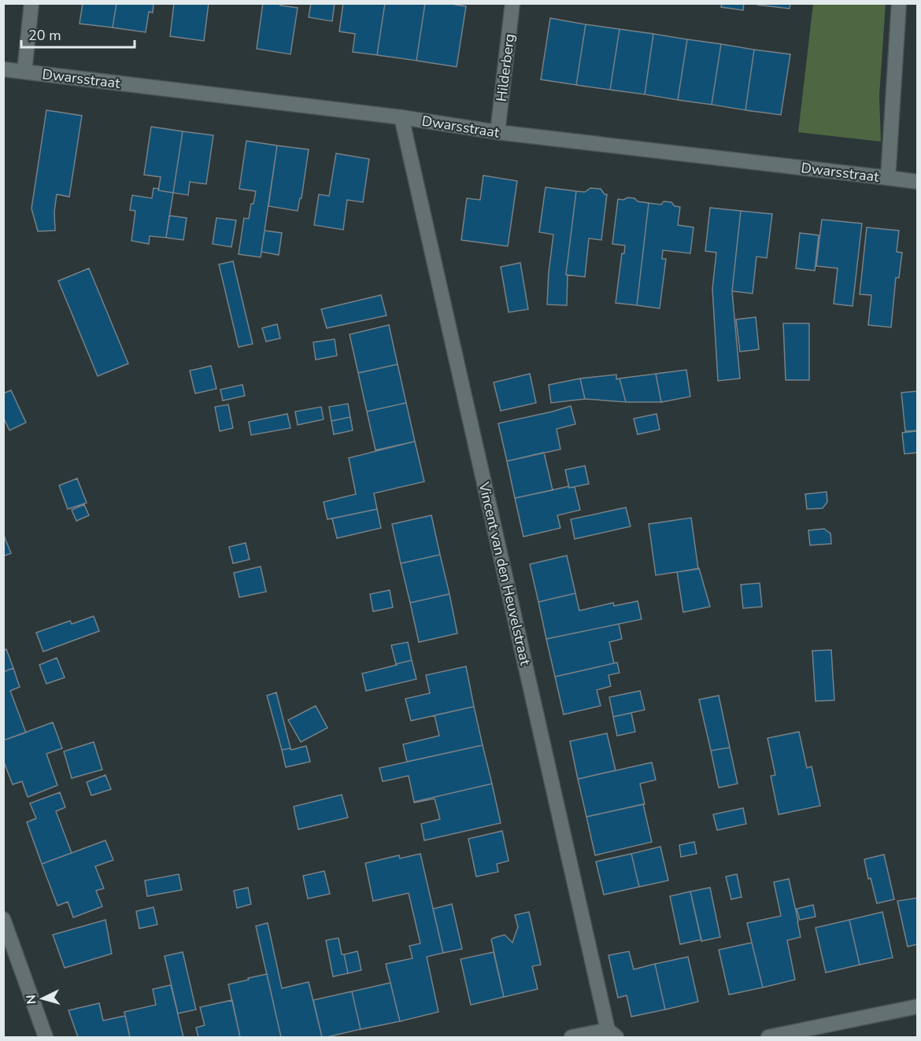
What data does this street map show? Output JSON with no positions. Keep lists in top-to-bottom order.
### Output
{
  "streets": {
    "street": ["Hilderberg", "Dwarsstraat", "Vincent van den Heuvelstraat"]
  },
  "crossings": [
    ["Hilderberg", "Dwarsstraat"],
    ["Dwarsstraat", "Vincent van den Heuvelstraat"]
  ],
  "scale_bar": "20 m",
  "north": "left"
}
